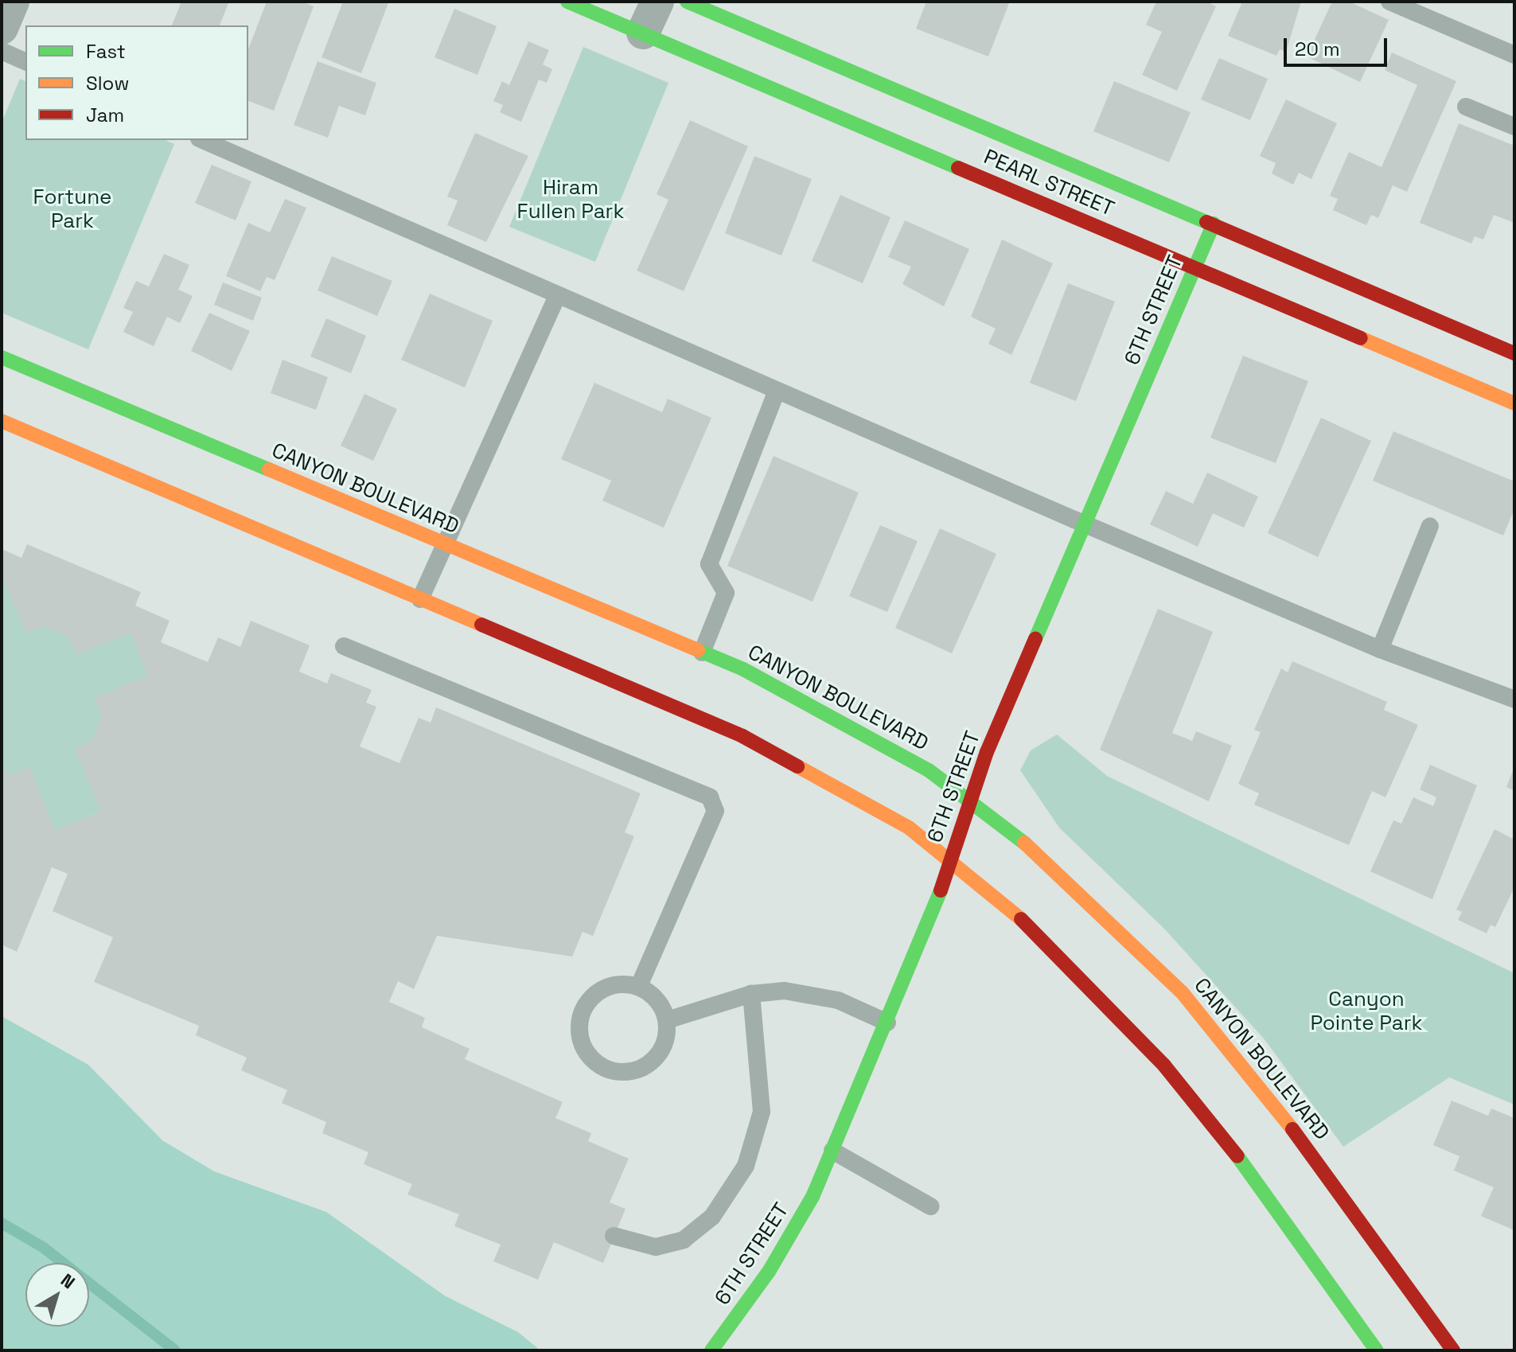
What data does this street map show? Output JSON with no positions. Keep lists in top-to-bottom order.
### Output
{
  "streets": {
    "main road": ["PEARL STREET", "6TH STREET", "CANYON BOULEVARD"]
  },
  "crossings": [
    ["PEARL STREET", "6TH STREET"],
    ["6TH STREET", "CANYON BOULEVARD"]
  ],
  "parks": ["Hiram Fullen Park", "Fortune Park", "Canyon Pointe Park"],
  "legend": ["Fast", "Slow", "Jam"],
  "scale_bar": "20 m",
  "north": "top right"
}
